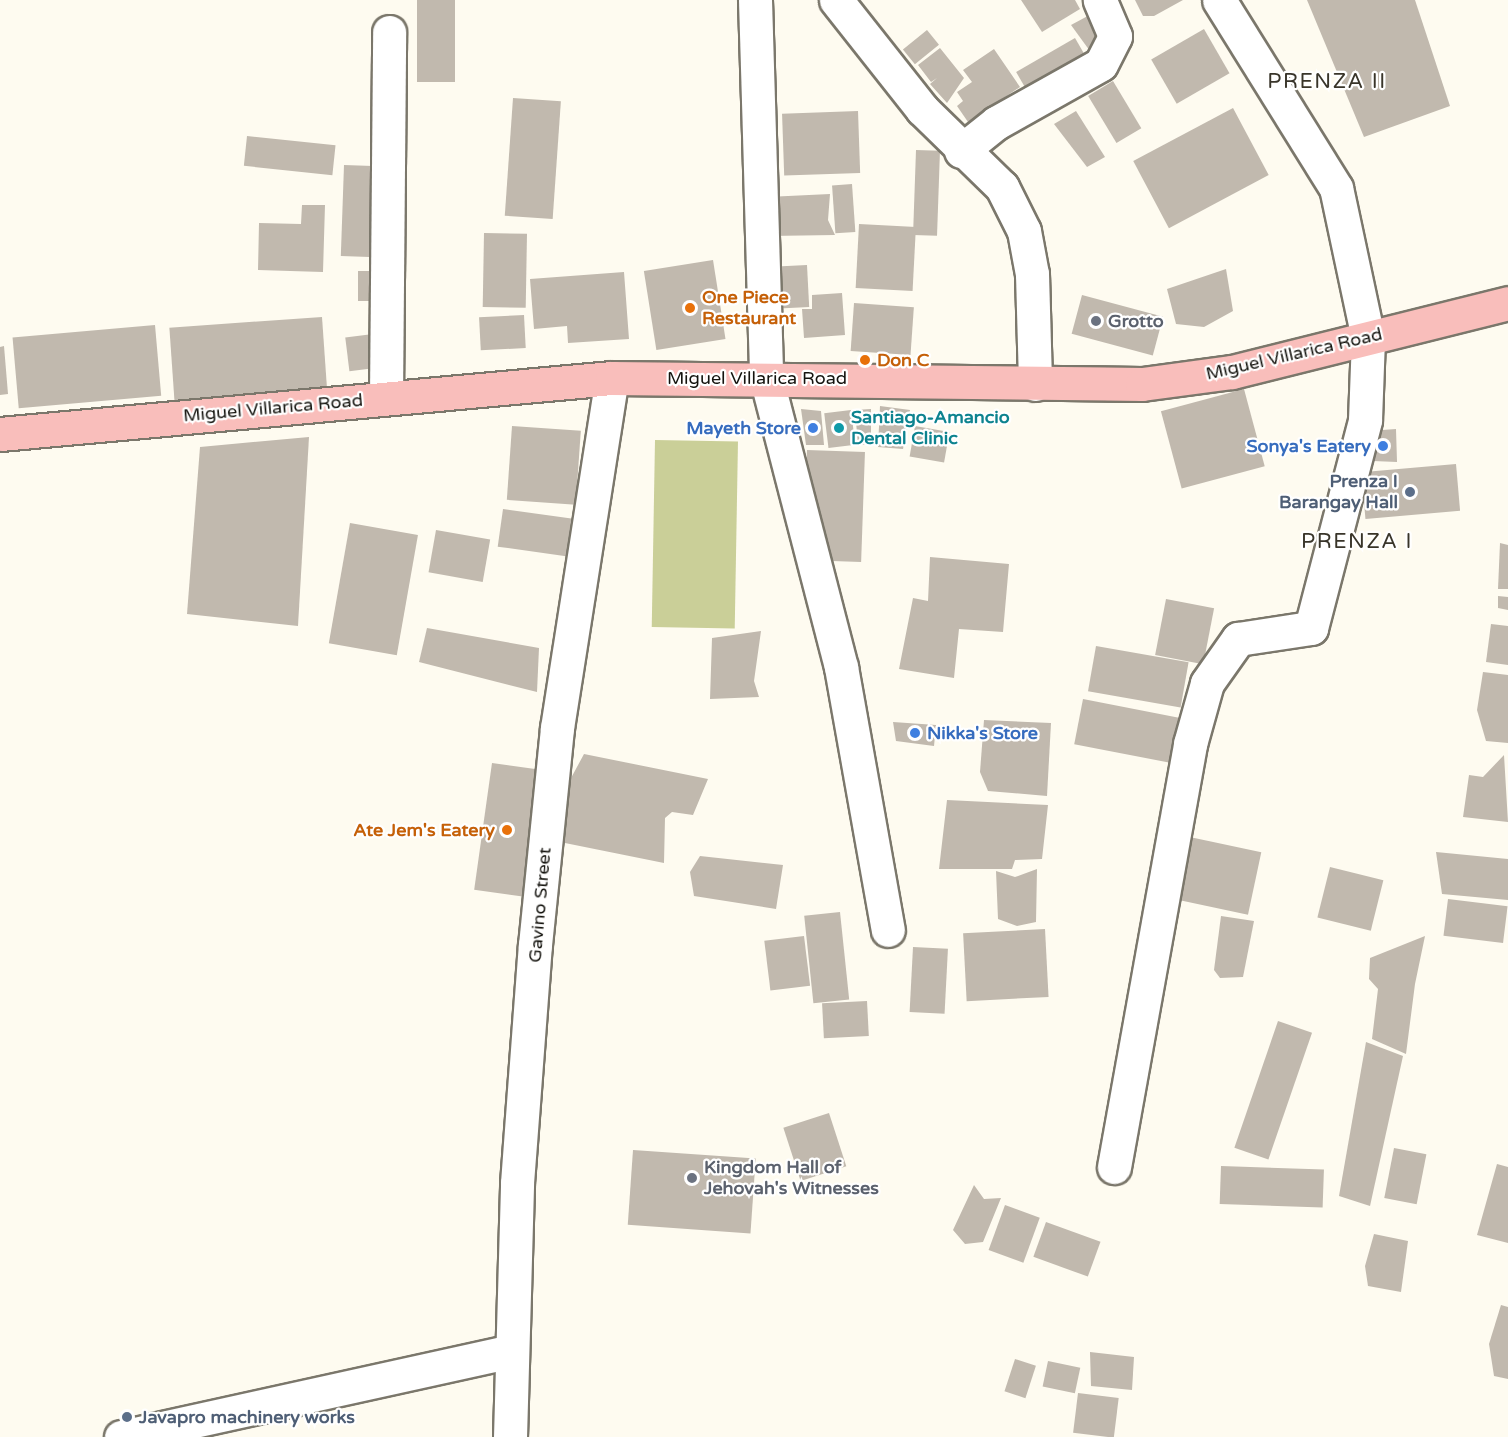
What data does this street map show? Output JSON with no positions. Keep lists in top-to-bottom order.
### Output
{
  "streets": {
    "main road": ["Miguel Villarica Road"],
    "street": ["Gavino Street"]
  },
  "crossings": [
    ["Miguel Villarica Road", "Gavino Street"]
  ],
  "districts": ["PRENZA II", "PRENZA I"],
  "places": [
    "One Piece Restaurant",
    "Grotto",
    "Don C",
    "Mayeth Store",
    "Santiago-Amancio Dental Clinic",
    "Sonya's Eatery",
    "Prenza I Barangay Hall",
    "Nikka's Store",
    "Ate Jem's Eatery",
    "Kingdom Hall of Jehovah's Witnesses",
    "Javapro machinery works"
  ]
}
